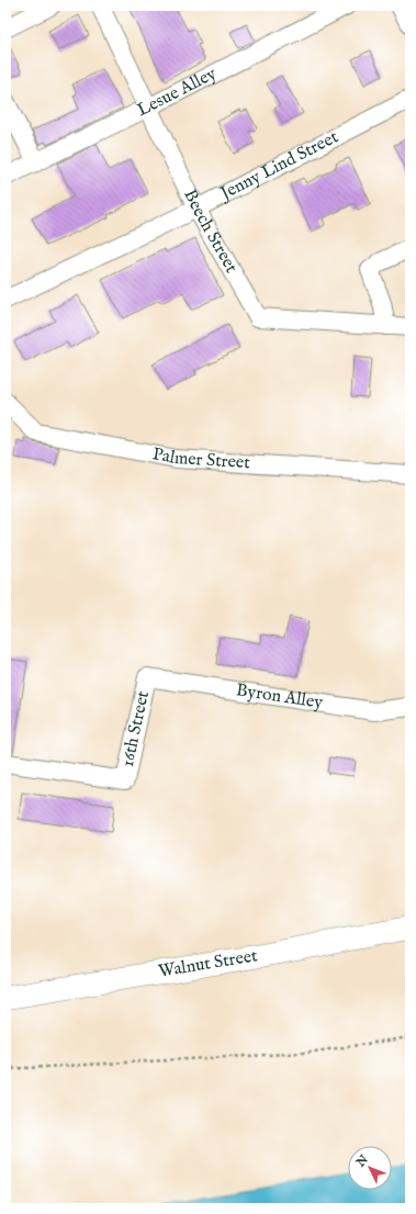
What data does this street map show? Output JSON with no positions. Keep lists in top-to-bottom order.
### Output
{
  "streets": {
    "main road": ["Walnut Street"],
    "street": [
      "Lesue Alley",
      "Jenny Lind Street",
      "Beech Street",
      "Palmer Street",
      "Byron Alley",
      "16th Street"
    ]
  },
  "crossings": [
    ["Lesue Alley", "Beech Street"],
    ["Jenny Lind Street", "Beech Street"],
    ["Byron Alley", "16th Street"]
  ],
  "north": "top left"
}
